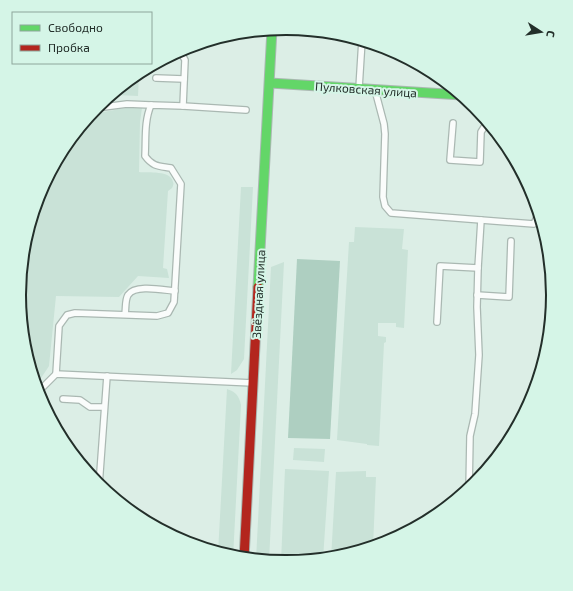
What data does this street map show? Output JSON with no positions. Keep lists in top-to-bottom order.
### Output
{
  "streets": {
    "street": ["Пулковская улица", "Звёздная улица"]
  },
  "crossings": [
    ["Пулковская улица", "Звёздная улица"]
  ],
  "legend": ["Свободно", "Пробка"],
  "north": "right"
}
